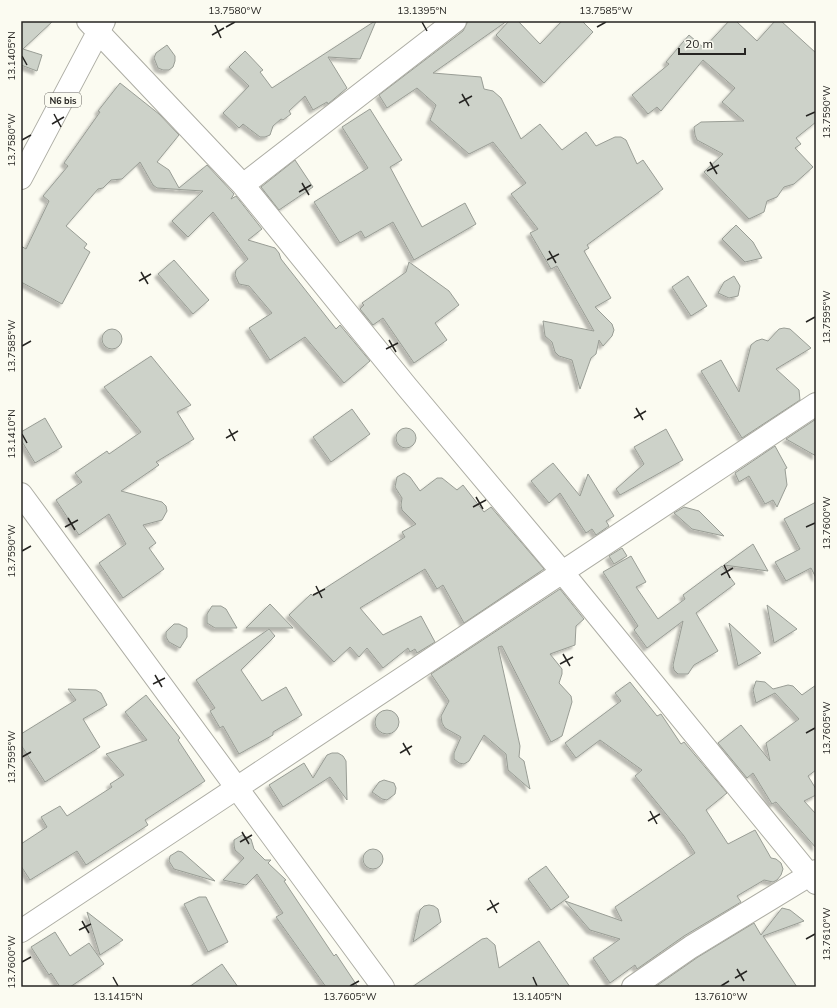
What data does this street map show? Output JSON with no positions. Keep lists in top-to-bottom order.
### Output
{
  "streets": {
    "main road": ["N6 bis"]
  },
  "scale_bar": "20 m",
  "coordinates": [
    "13.7580°W",
    "13.1395°N",
    "13.7585°W",
    "13.1405°N",
    "13.7590°W",
    "13.7595°W",
    "13.1410°N",
    "13.7600°W",
    "13.7605°W",
    "13.7610°W",
    "13.1415°N"
  ]
}
